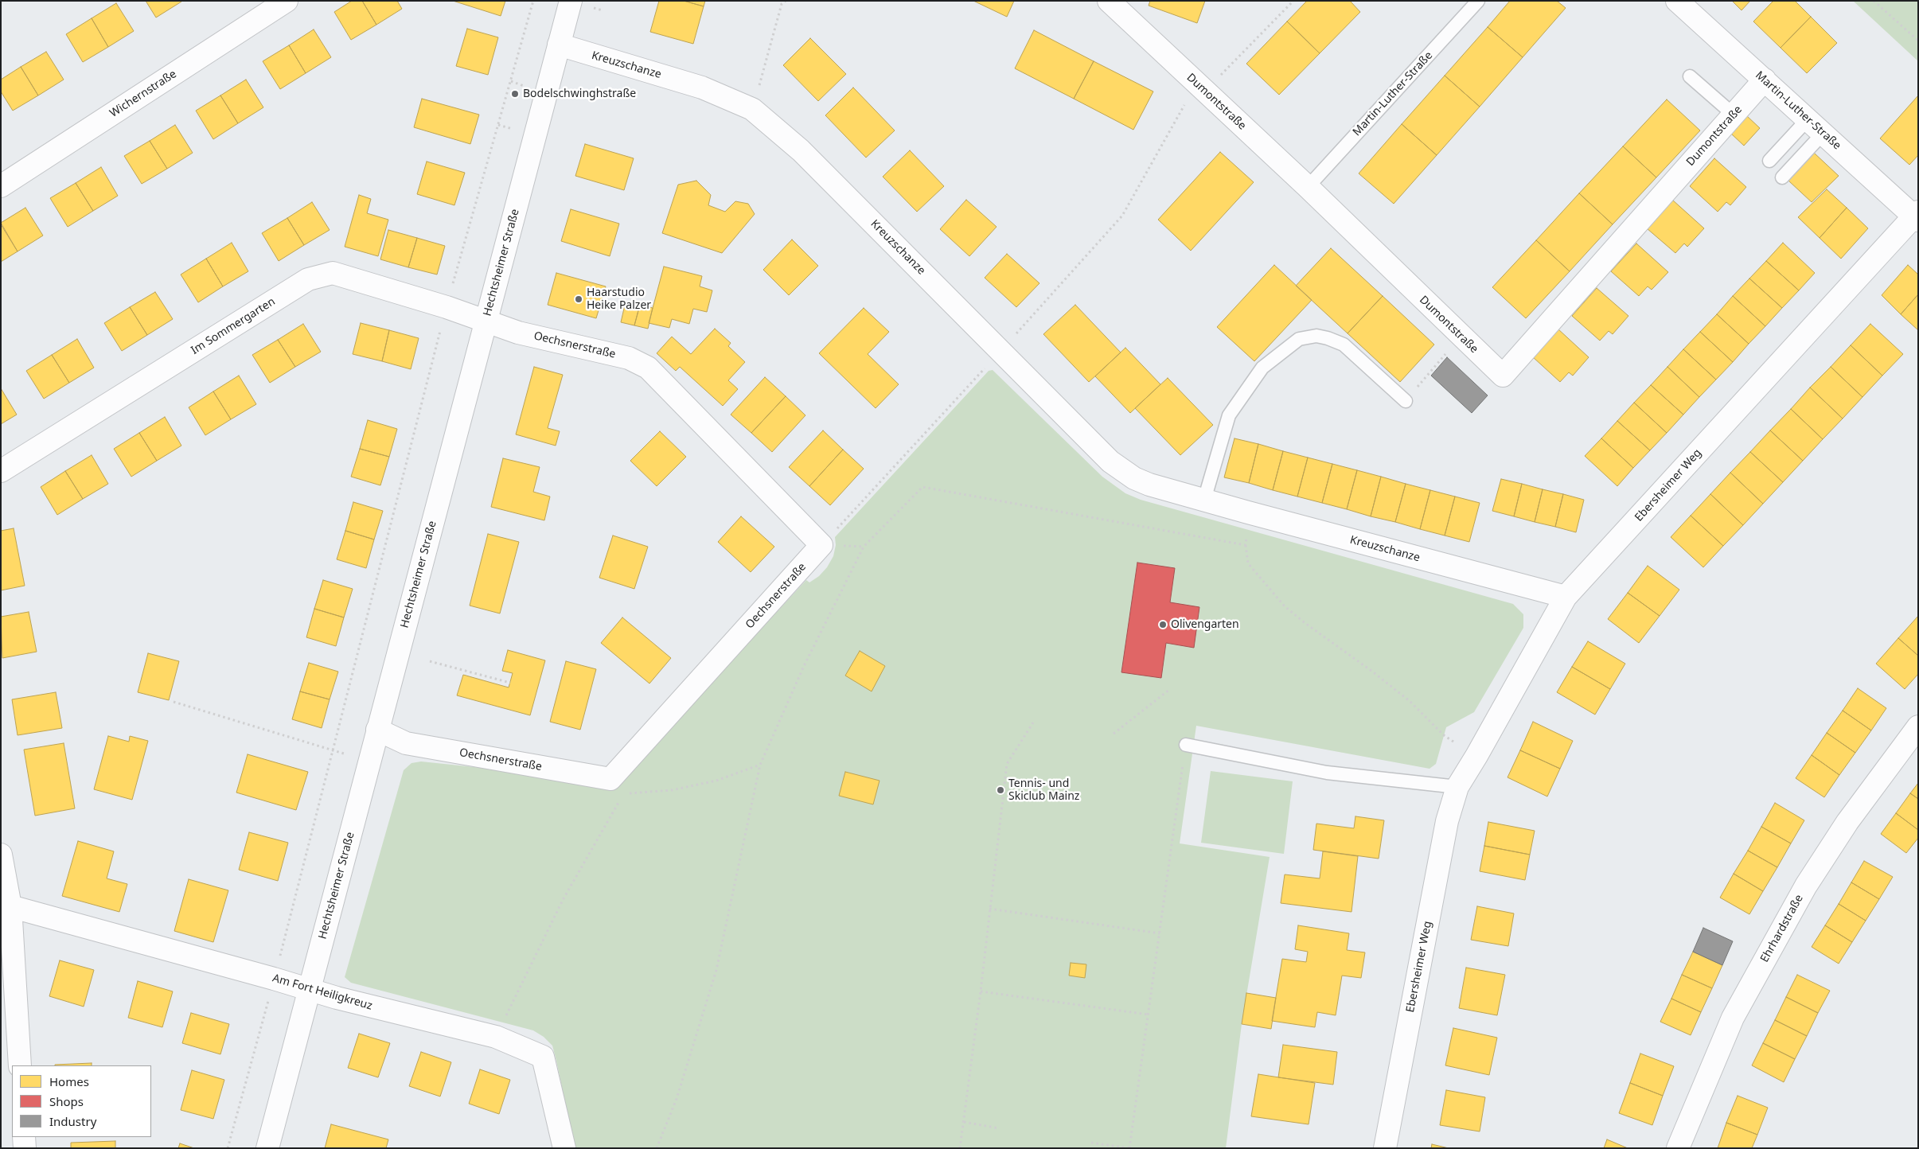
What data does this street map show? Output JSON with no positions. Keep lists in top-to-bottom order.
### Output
{
  "streets": {
    "street": [
      "Kreuzschanze",
      "Wichernstraße",
      "Martin-Luther-Straße",
      "Dumontstraße",
      "Hechtsheimer Straße",
      "Im Sommergarten",
      "Oechsnerstraße",
      "Ebersheimer Weg",
      "Ehrhardstraße",
      "Am Fort Heiligkreuz"
    ]
  },
  "crossings": [
    ["Kreuzschanze", "Hechtsheimer Straße"],
    ["Kreuzschanze", "Ebersheimer Weg"],
    ["Martin-Luther-Straße", "Dumontstraße"],
    ["Martin-Luther-Straße", "Ebersheimer Weg"],
    ["Hechtsheimer Straße", "Im Sommergarten"],
    ["Hechtsheimer Straße", "Oechsnerstraße"],
    ["Hechtsheimer Straße", "Am Fort Heiligkreuz"],
    ["Im Sommergarten", "Oechsnerstraße"]
  ],
  "places": [
    "Bodelschwinghstraße",
    "Haarstudio Heike Palzer",
    "Olivengarten",
    "Tennis- und Skiclub Mainz"
  ],
  "legend": ["Homes", "Shops", "Industry"]
}
